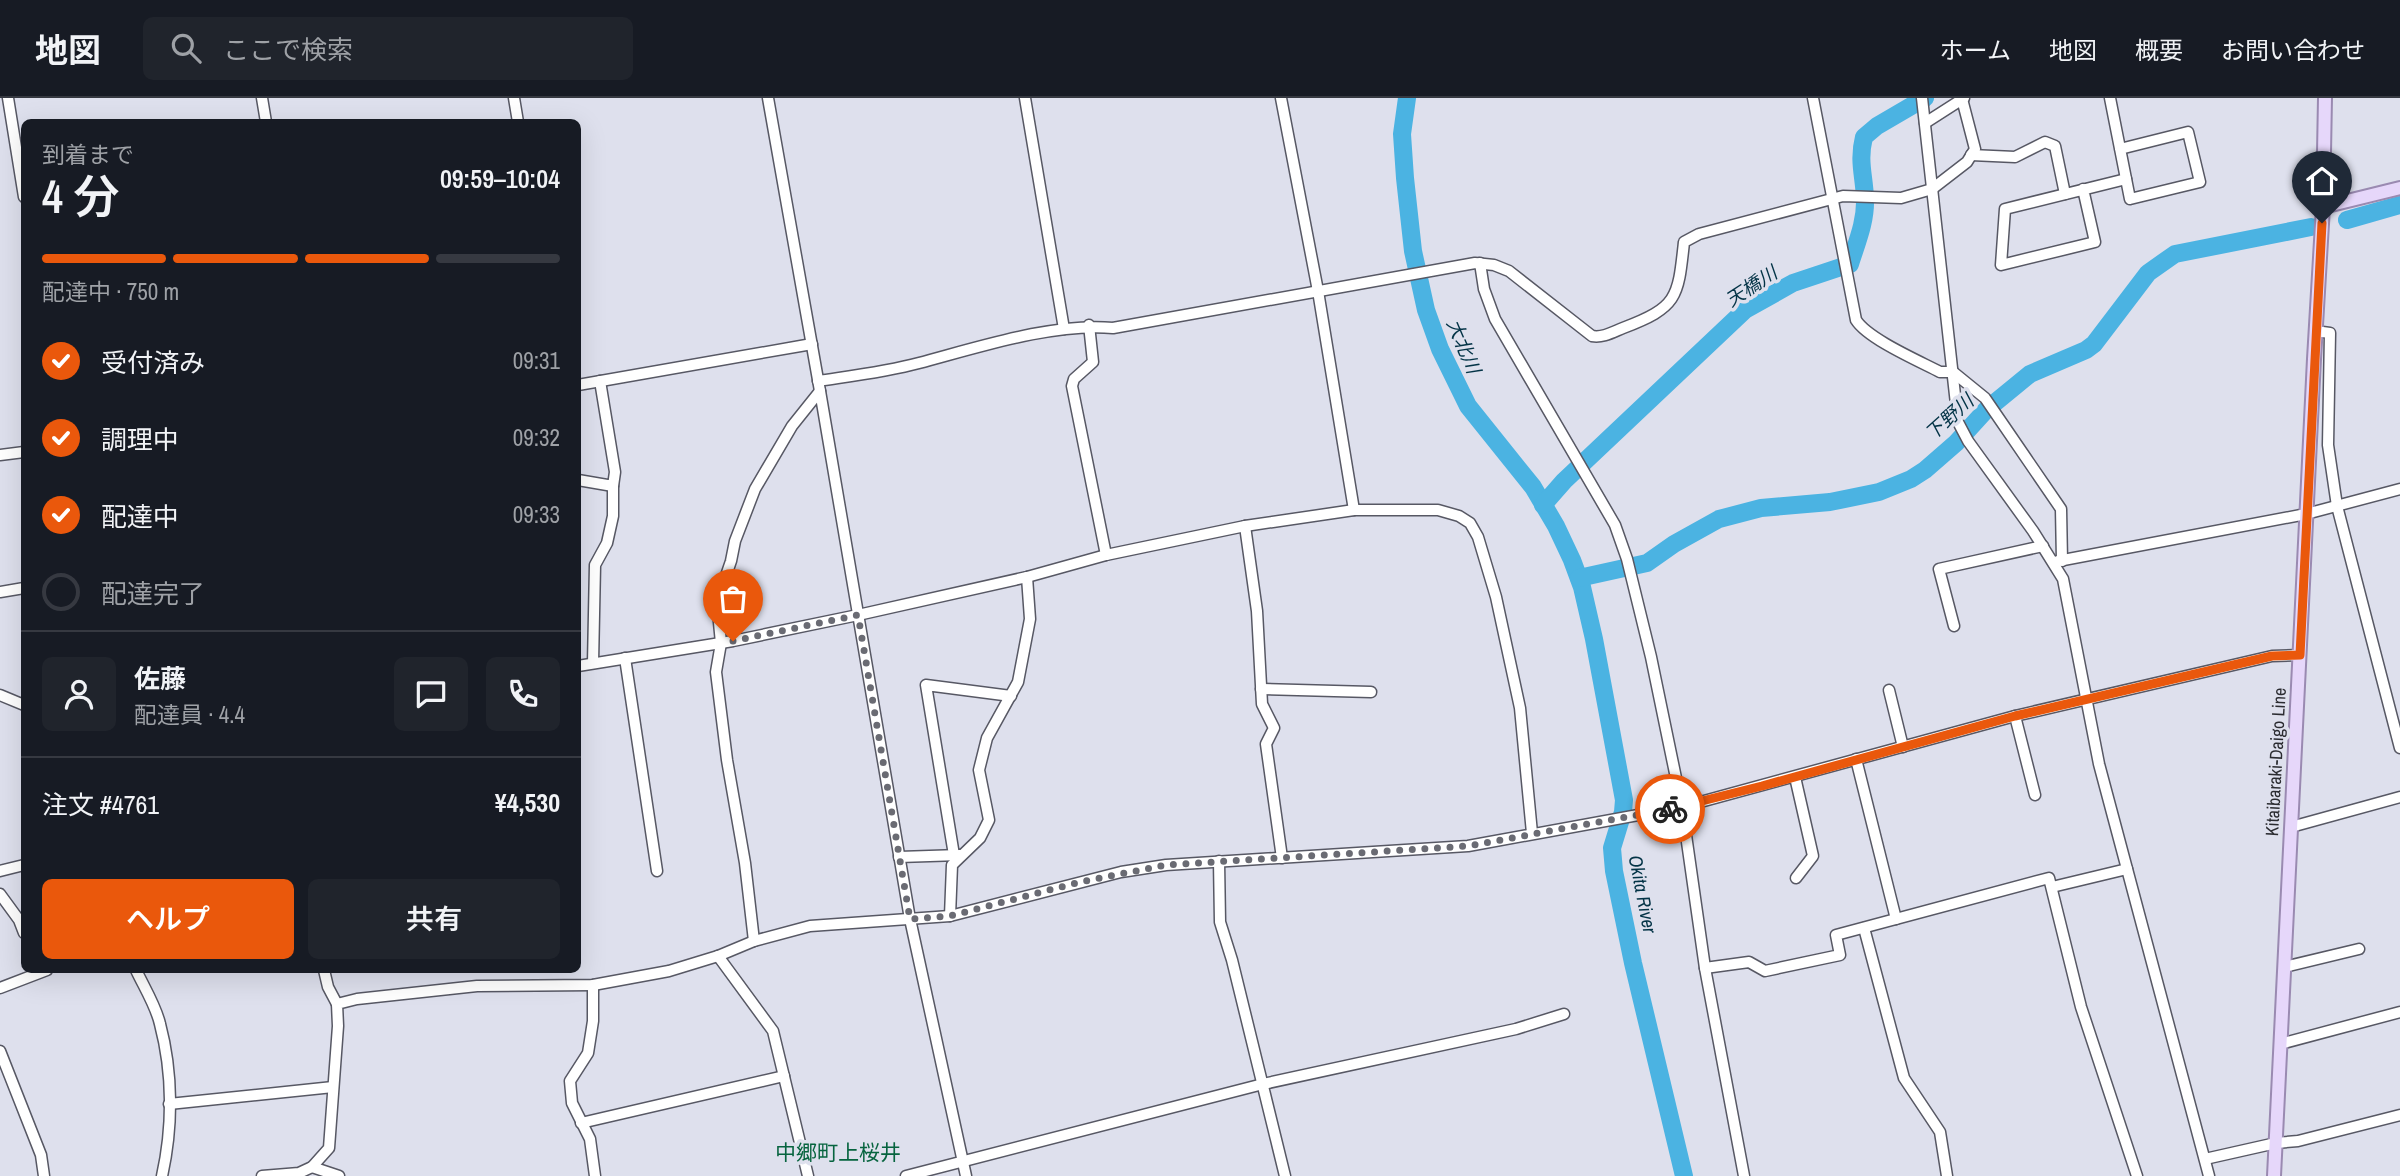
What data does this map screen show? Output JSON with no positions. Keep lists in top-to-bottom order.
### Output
{
  "streets": {
    "main road": ["Kitaibaraki-Daigo Line"]
  },
  "districts": ["中郷町上桜井"],
  "water": [
    "天橋川",
    "大北川",
    "下野川",
    "Okita River"
  ],
  "page": {
    "header": "地図",
    "search": "ここで検索",
    "nav": [
      "ホーム",
      "地図",
      "概要",
      "お問い合わせ"
    ],
    "heading": ["4 分", "到着まで", "09:59–10:04"],
    "panel": [
      "佐藤",
      "配達員 · 4.4",
      "注文 #4761",
      "¥4,530"
    ],
    "bar": "配達中 · 750 m",
    "list": [
      ["受付済み", "09:31"],
      ["調理中", "09:32"],
      ["配達中", "09:33"],
      "配達完了"
    ],
    "buttons": ["ヘルプ", "共有"]
  }
}
